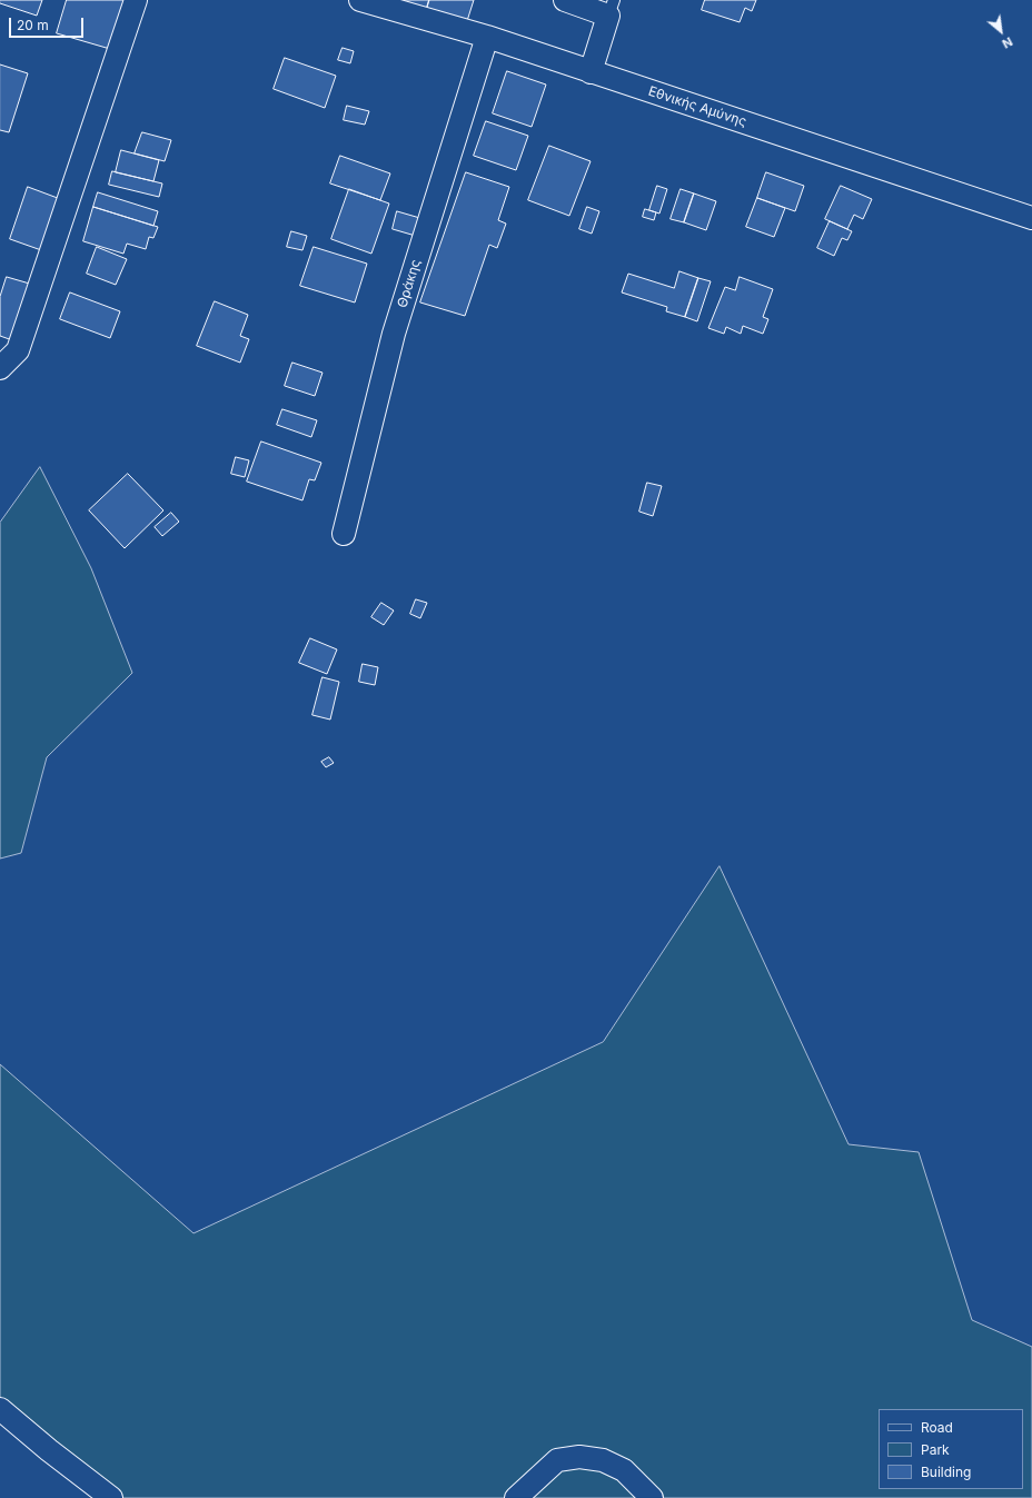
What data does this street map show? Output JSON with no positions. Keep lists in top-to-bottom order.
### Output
{
  "streets": {
    "street": ["Εθνικής Αμύνης", "Θράκης"]
  },
  "crossings": [
    ["Εθνικής Αμύνης", "Θράκης"]
  ],
  "legend": ["Road", "Park", "Building"],
  "scale_bar": "20 m",
  "north": "bottom right"
}
